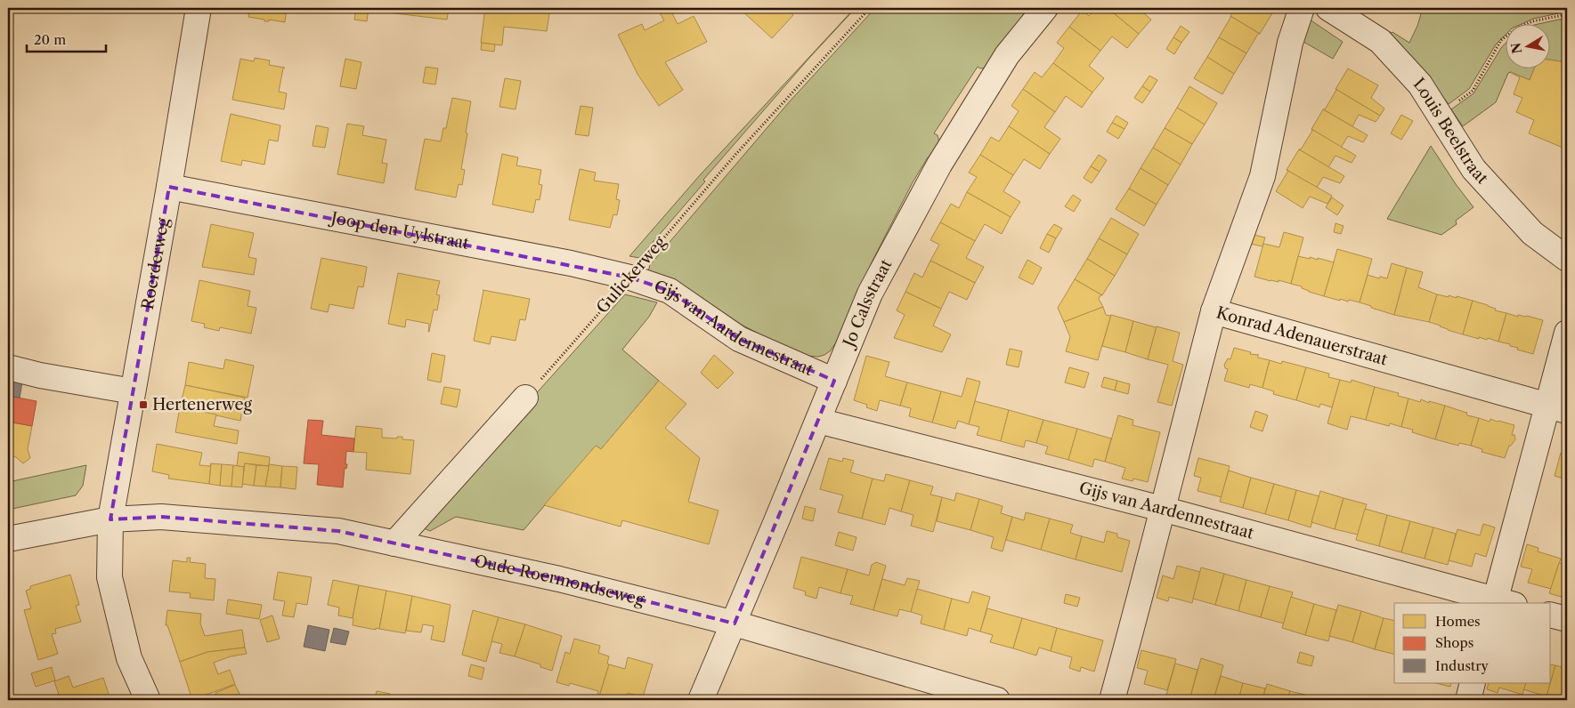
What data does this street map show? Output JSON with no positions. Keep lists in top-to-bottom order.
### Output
{
  "streets": {
    "street": [
      "Louis Beelstraat",
      "Joop den Uylstraat",
      "Roerderweg",
      "Jo Calsstraat",
      "Gijs van Aardennestraat",
      "Konrad Adenauerstraat",
      "Oude Roermondseweg"
    ],
    "path": ["Gulickerweg"]
  },
  "crossings": [
    ["Joop den Uylstraat", "Roerderweg"],
    ["Joop den Uylstraat", "Gulickerweg"],
    ["Joop den Uylstraat", "Gijs van Aardennestraat"],
    ["Roerderweg", "Oude Roermondseweg"],
    ["Gulickerweg", "Gijs van Aardennestraat"],
    ["Jo Calsstraat", "Gijs van Aardennestraat"],
    ["Jo Calsstraat", "Oude Roermondseweg"]
  ],
  "places": {
    "transit": ["Hertenerweg"]
  },
  "legend": ["Homes", "Shops", "Industry"],
  "scale_bar": "20 m",
  "north": "left"
}
